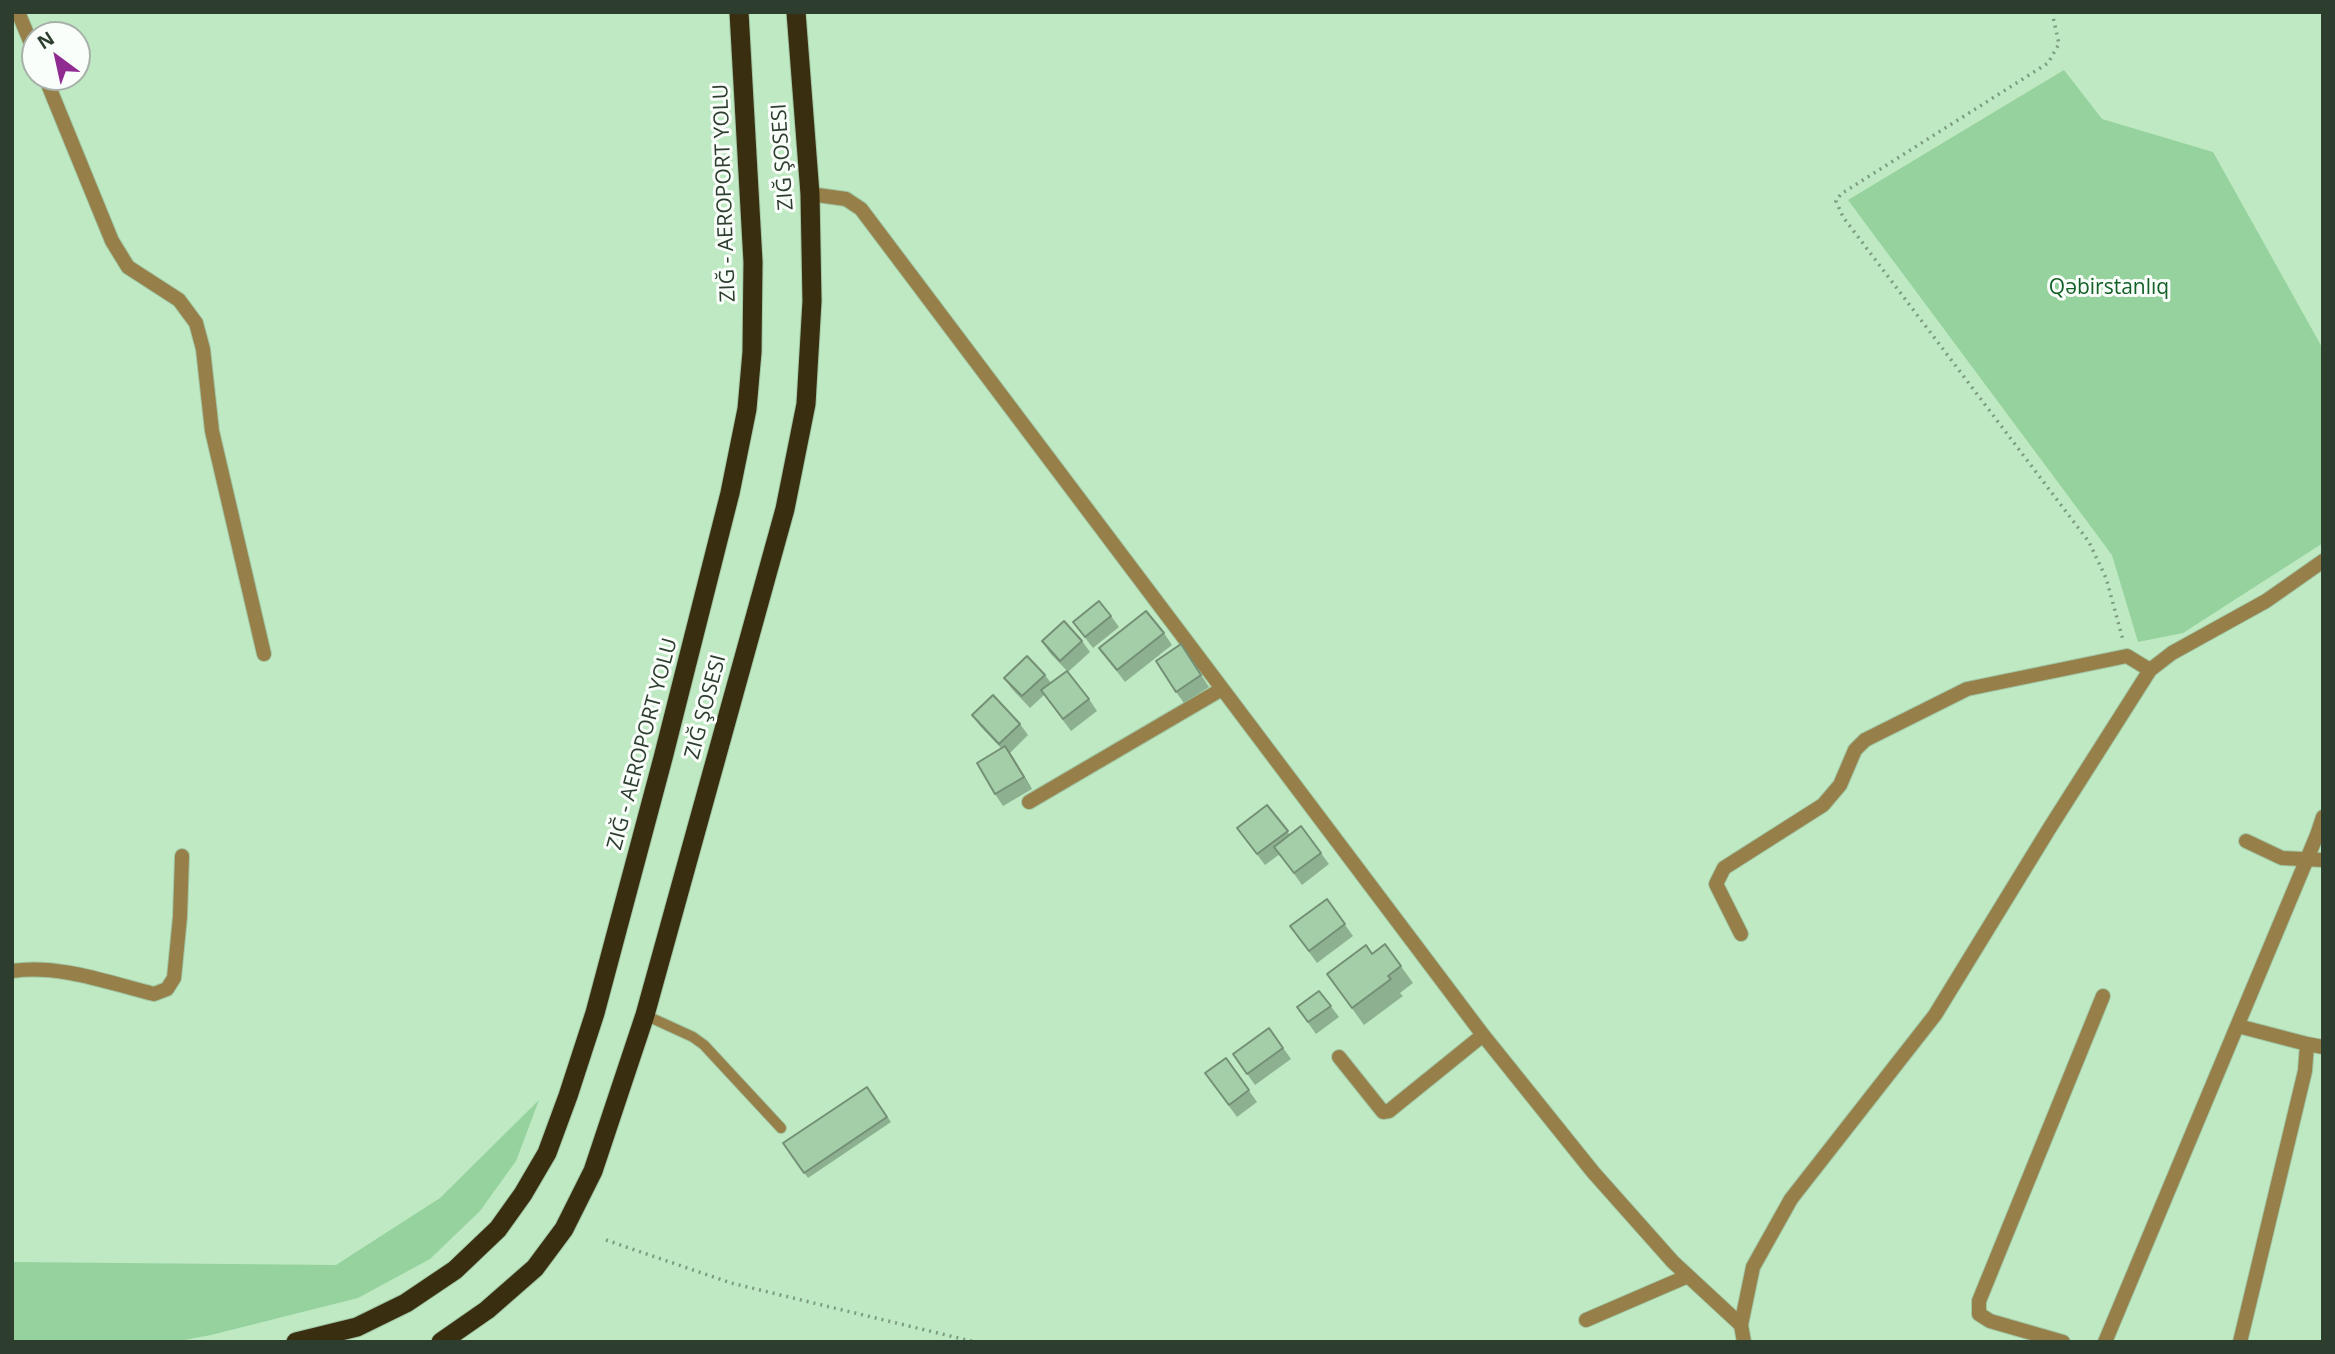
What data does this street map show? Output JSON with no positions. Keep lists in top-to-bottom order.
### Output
{
  "parks": ["Qəbirstanlıq"],
  "north": "top left"
}
